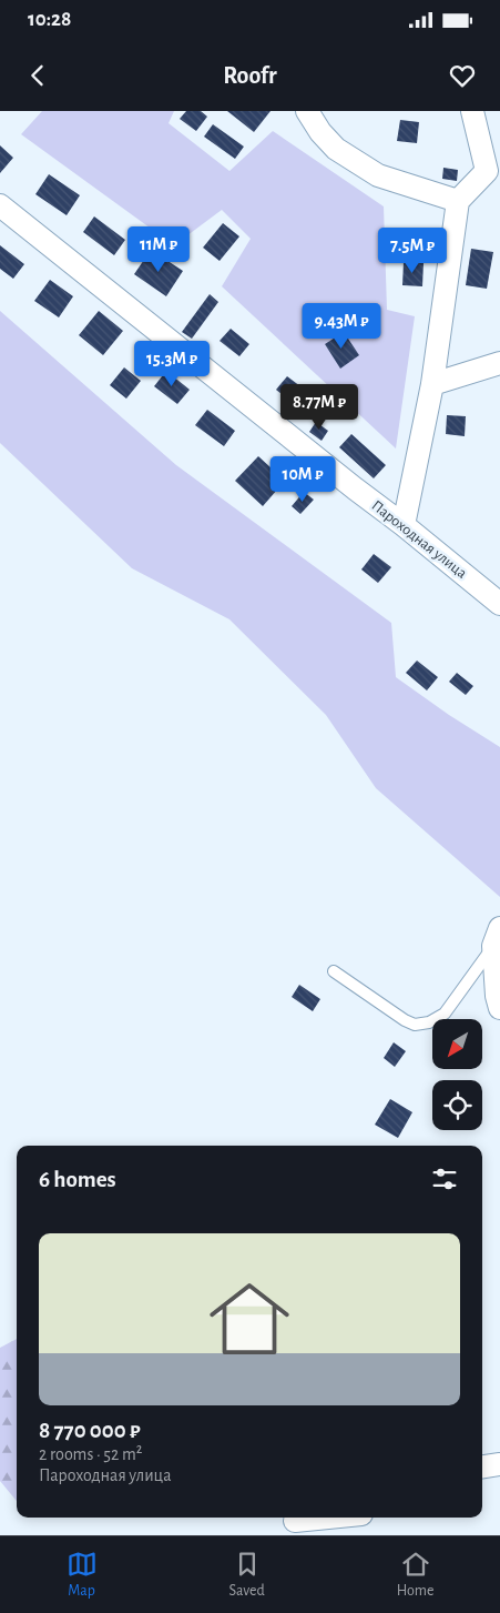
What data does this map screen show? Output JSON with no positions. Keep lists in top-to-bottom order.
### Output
{
  "streets": {
    "street": ["Пароходная улица"]
  },
  "north": "bottom left",
  "page": {
    "status": "10:28",
    "header": "Roofr",
    "price": [
      "11M ₽",
      "7.5M ₽",
      "9.43M ₽",
      "15.3M ₽",
      "8.77M ₽",
      "10M ₽"
    ],
    "heading": "6 homes",
    "list": [
      {
        "name": "8 770 000 ₽",
        "note": "2 rooms · 52 m² · Пароходная улица"
      }
    ],
    "tabs": ["Map", "Saved", "Home"]
  }
}
